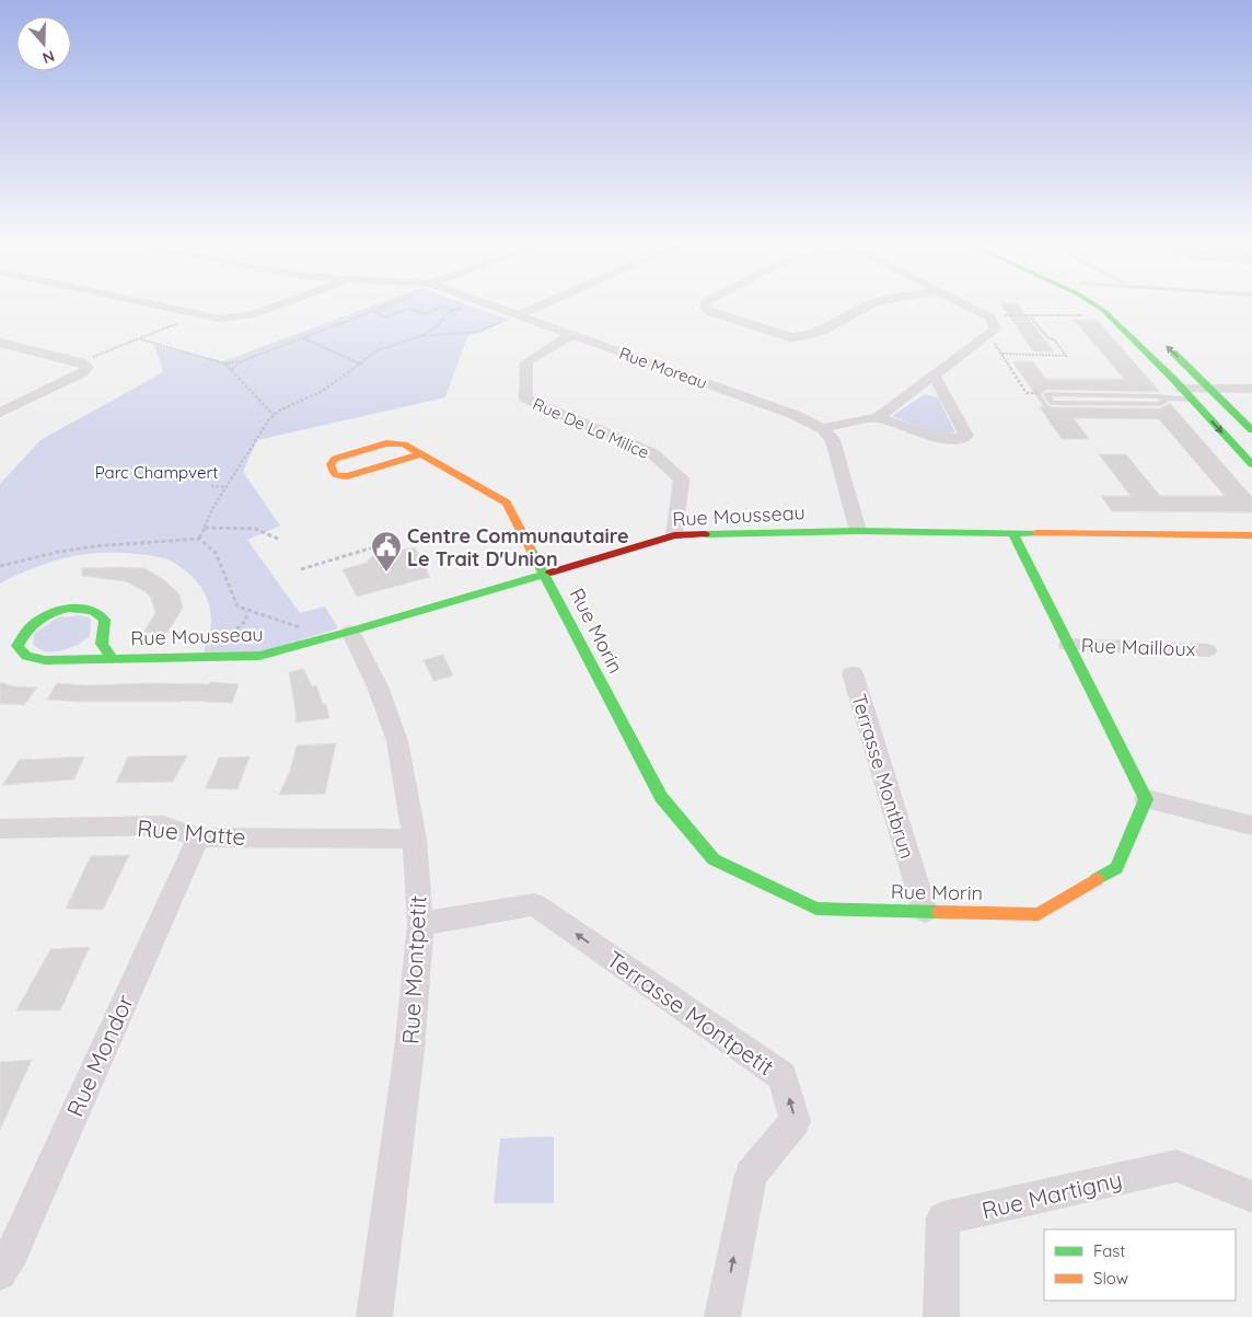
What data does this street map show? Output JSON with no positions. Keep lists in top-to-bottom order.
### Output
{
  "streets": {
    "street": [
      "Rue Moreau",
      "Rue De La Milice",
      "Rue Mousseau",
      "Rue Morin",
      "Rue Mailloux",
      "Terrasse Montbrun",
      "Rue Matte",
      "Rue Montpetit",
      "Terrasse Montpetit",
      "Rue Mondor",
      "Rue Martigny"
    ]
  },
  "crossings": [
    ["Rue Moreau", "Rue De La Milice"],
    ["Rue De La Milice", "Rue Mousseau"],
    ["Rue Mousseau", "Rue Morin"],
    ["Rue Mousseau", "Rue Montpetit"],
    ["Rue Morin", "Terrasse Montbrun"],
    ["Rue Matte", "Rue Montpetit"],
    ["Rue Matte", "Rue Mondor"],
    ["Rue Montpetit", "Terrasse Montpetit"]
  ],
  "parks": ["Parc Champvert"],
  "places": {
    "public building": ["Centre Communautaire Le Trait D'Union"]
  },
  "legend": ["Fast", "Slow"],
  "north": "bottom"
}
